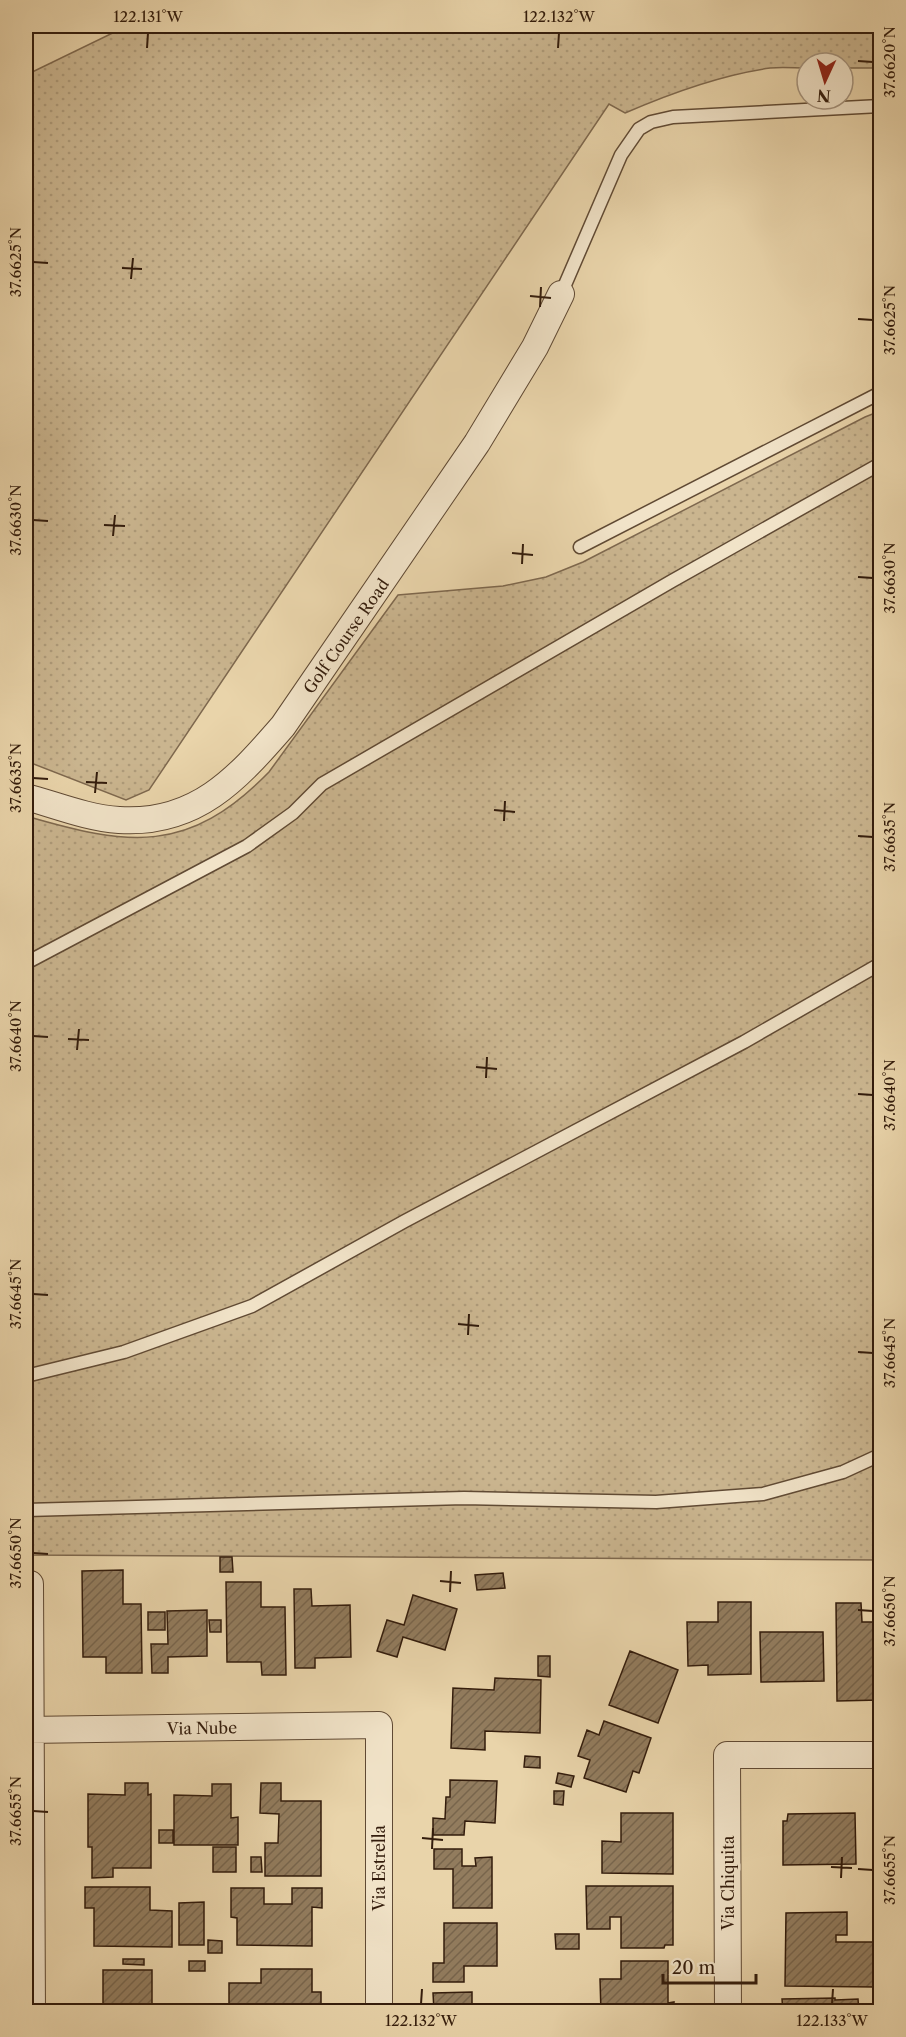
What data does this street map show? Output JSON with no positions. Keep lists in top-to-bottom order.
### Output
{
  "streets": {
    "street": [
      "Golf Course Road",
      "Via Nube",
      "Via Estrella",
      "Via Chiquita"
    ]
  },
  "crossings": [
    ["Via Nube", "Via Estrella"]
  ],
  "scale_bar": "20 m",
  "north": "bottom",
  "coordinates": [
    "122.131°W",
    "122.132°W",
    "37.6620°N",
    "37.6625°N",
    "37.6630°N",
    "37.6635°N",
    "37.6640°N",
    "37.6645°N",
    "37.6650°N",
    "37.6655°N",
    "122.133°W"
  ]
}
